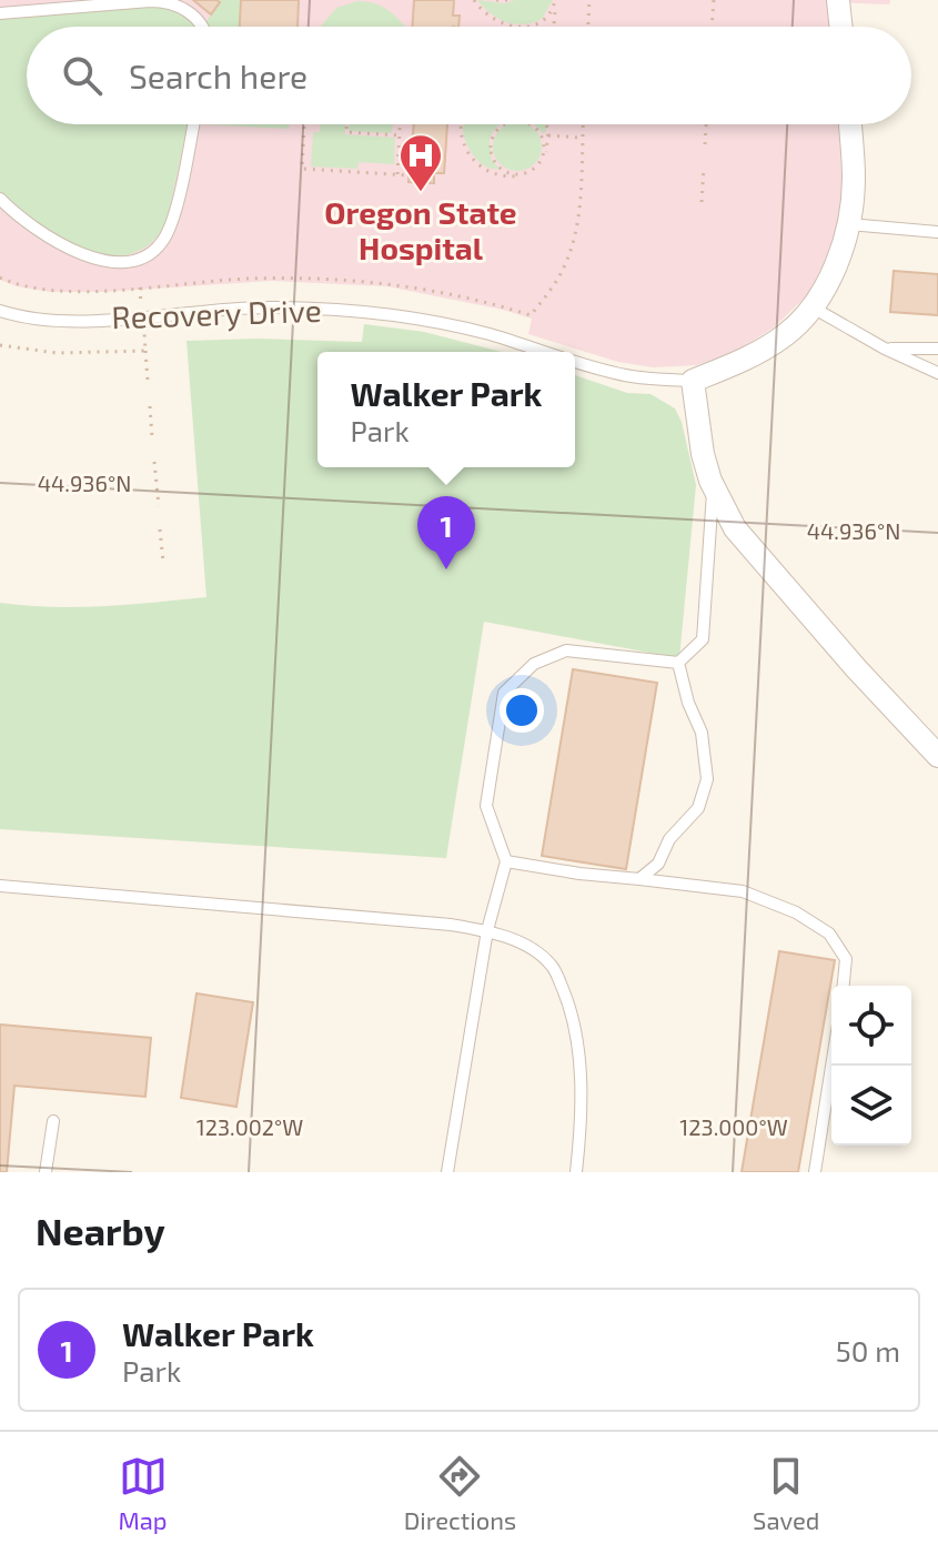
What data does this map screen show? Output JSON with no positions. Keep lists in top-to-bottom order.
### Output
{
  "streets": {
    "lane": ["Recovery Drive"]
  },
  "places": {
    "hospital": ["Oregon State Hospital"]
  },
  "page": {
    "search": "Search here",
    "popup": ["Walker Park", "Park"],
    "pins": "1",
    "heading": "Nearby",
    "list": [
      {
        "mark": "1",
        "name": "Walker Park",
        "note": "Park",
        "value": "50 m"
      }
    ],
    "nav": ["Map", "Directions", "Saved"]
  },
  "coordinates": ["44.936°N", "123.002°W", "123.000°W"]
}
